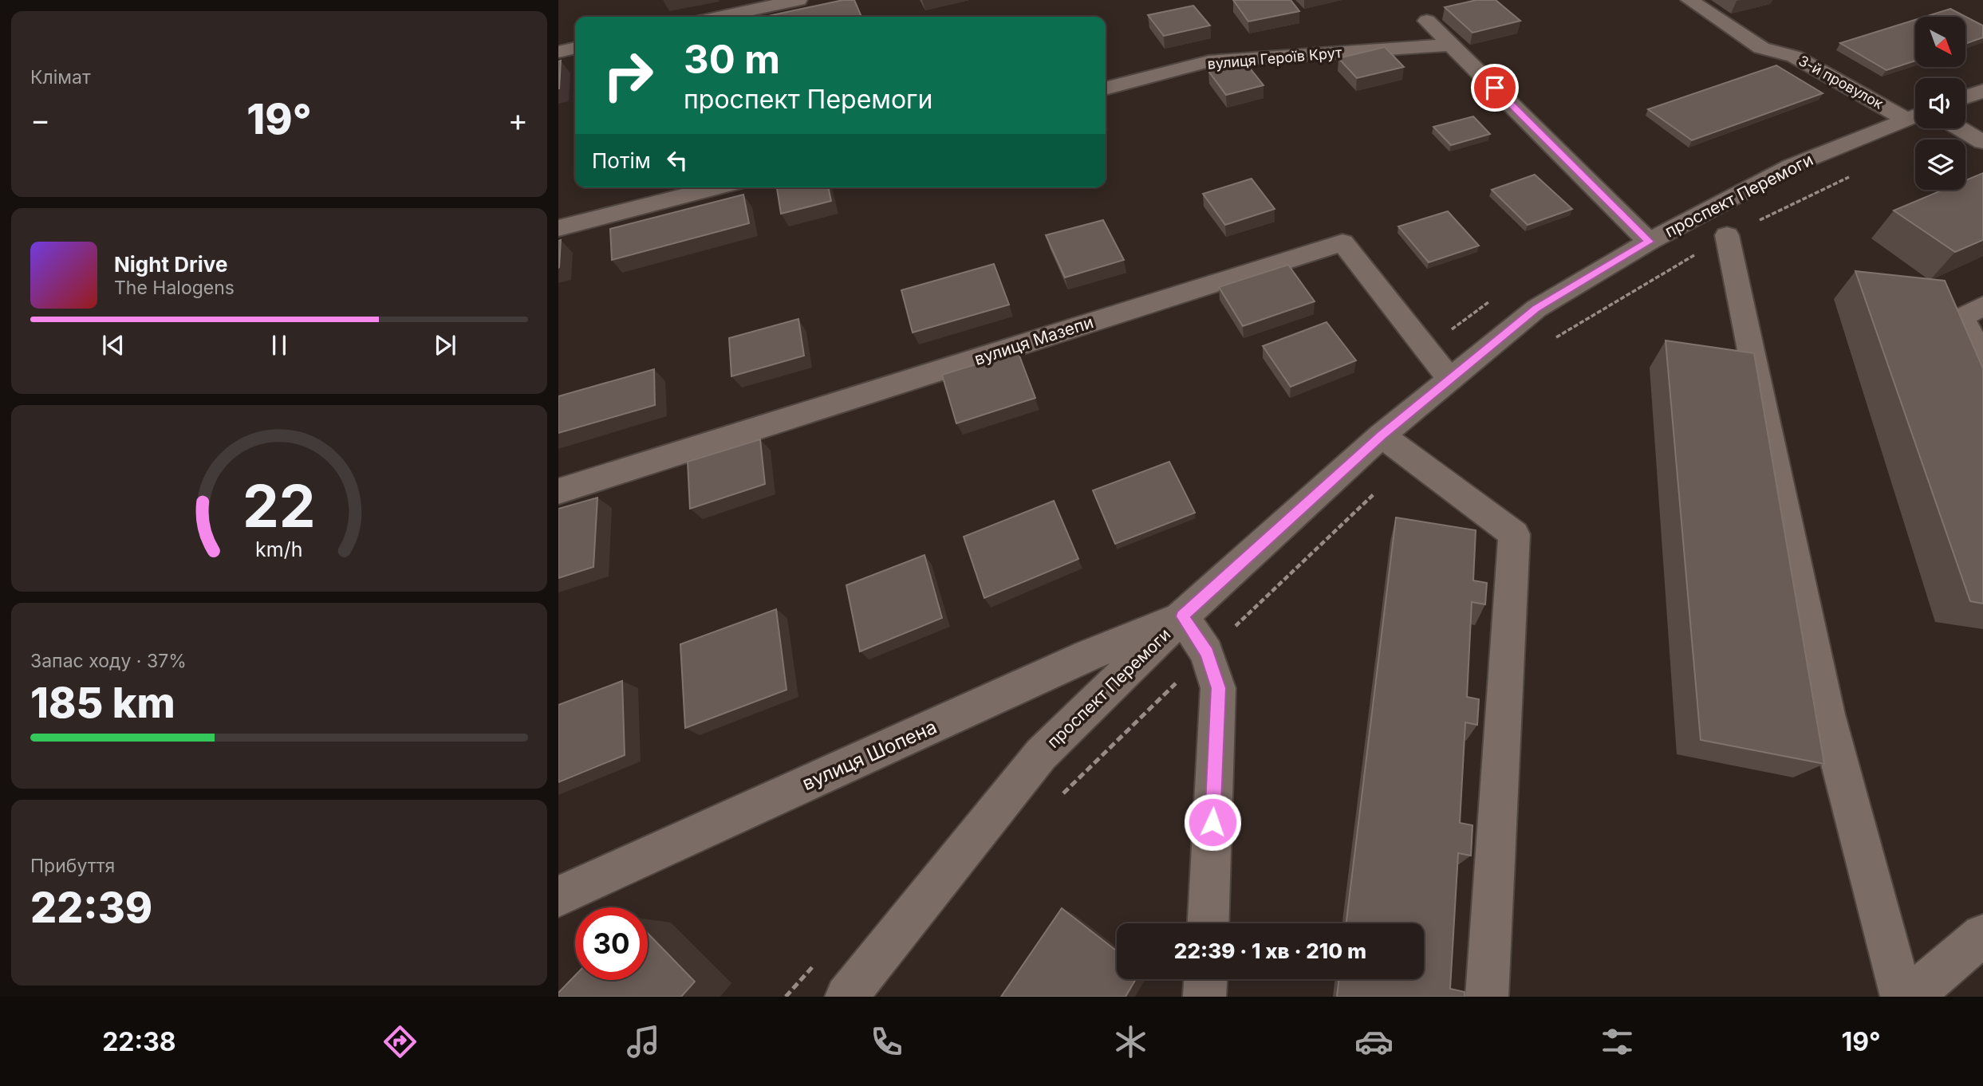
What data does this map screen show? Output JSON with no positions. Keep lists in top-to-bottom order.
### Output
{
  "streets": {
    "street": [
      "вулиця Героїв Крут",
      "3-й провулок",
      "проспект Перемоги",
      "вулиця Мазепи",
      "вулиця Шопена"
    ]
  },
  "crossings": [
    ["3-й провулок", "проспект Перемоги"],
    ["проспект Перемоги", "вулиця Мазепи"],
    ["проспект Перемоги", "вулиця Шопена"]
  ],
  "north": "bottom right",
  "page": {
    "tile": [
      "Клімат",
      ["Запас ходу · 37%", "185 km"],
      ["Прибуття", "22:39"]
    ],
    "turn": ["30 m", "проспект Перемоги"],
    "heat": ["−", "19°", "+"],
    "then": "Потім",
    "song": ["Night Drive", "The Halogens"],
    "limit": "30",
    "trip": "22:39 · 1 хв · 210 m",
    "tabs": ["22:38", "19°"],
    "gauge": ["22", "km/h"]
  }
}
